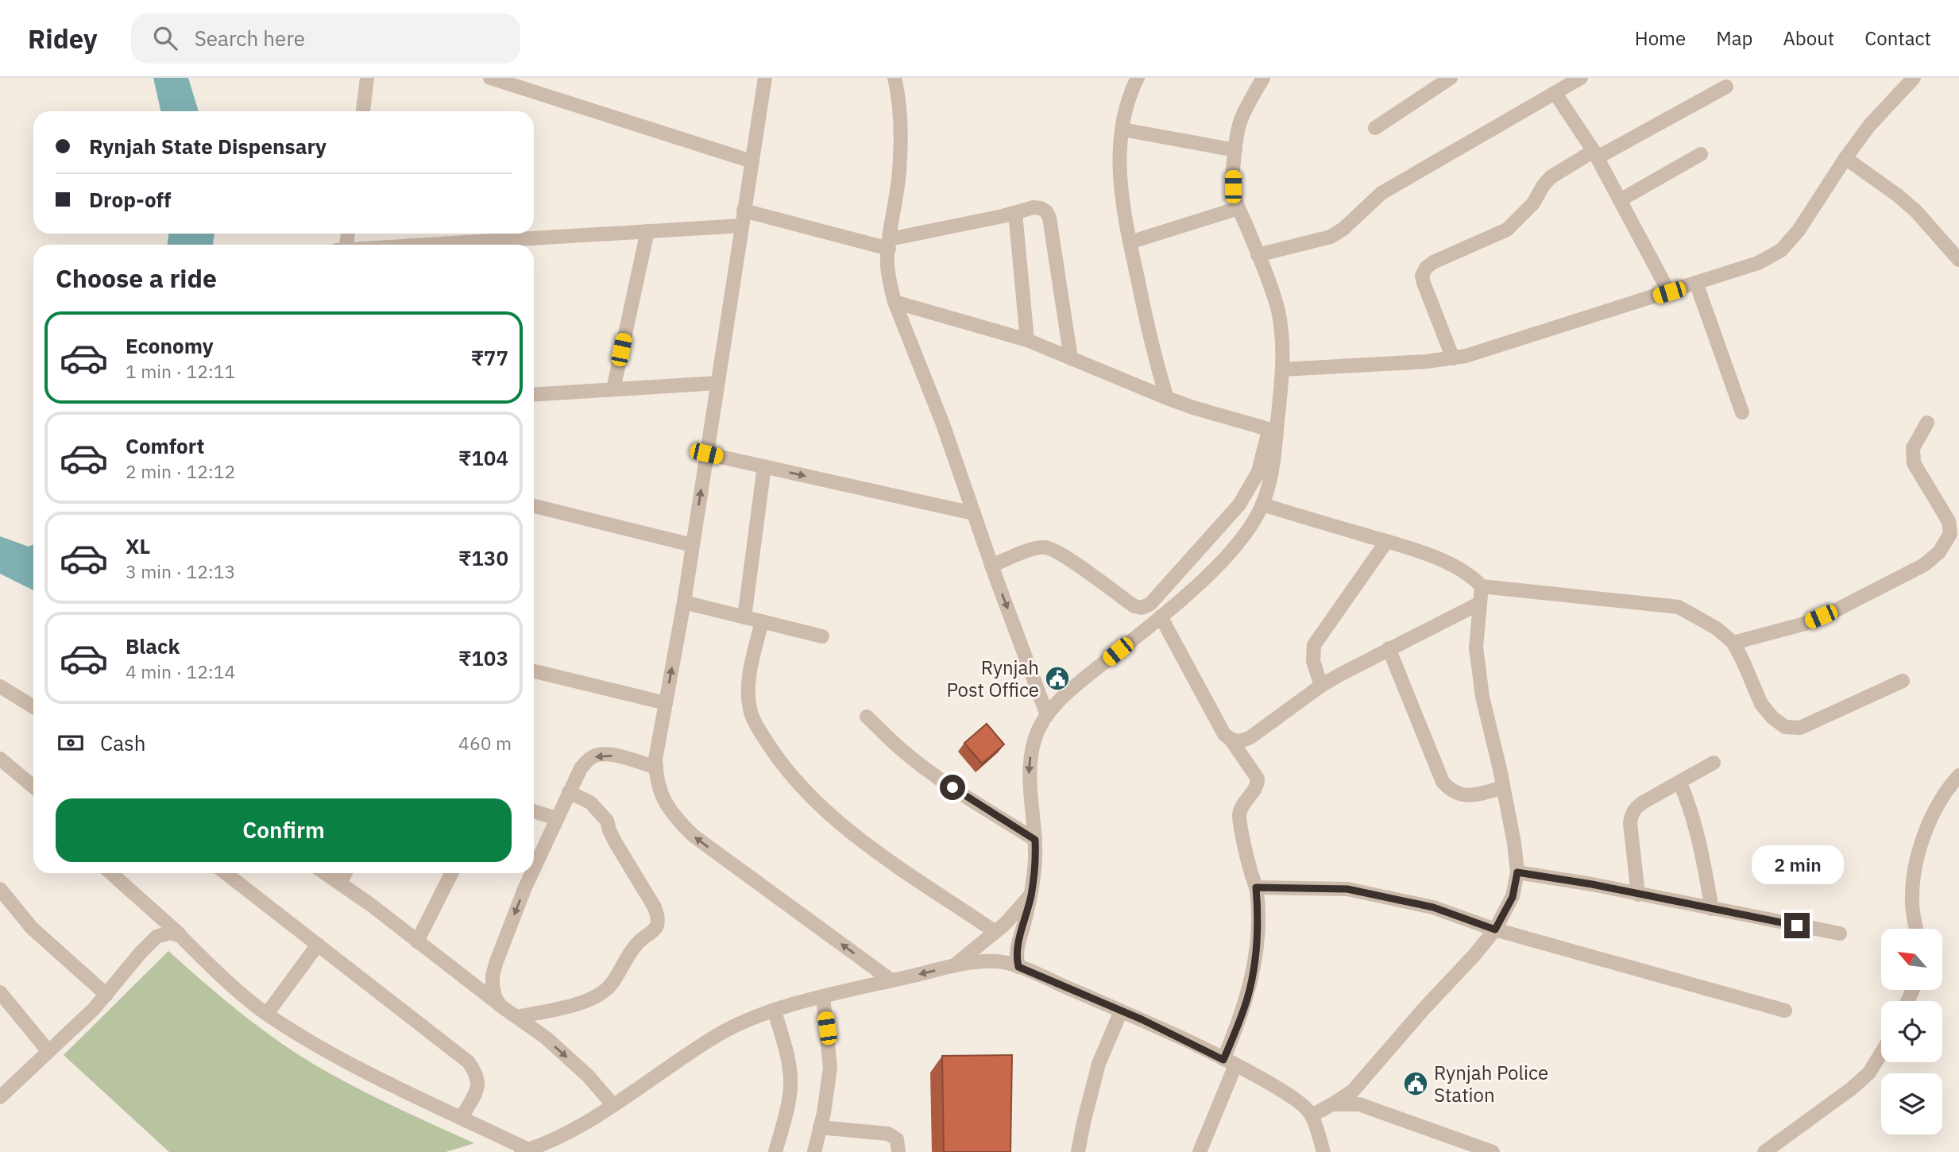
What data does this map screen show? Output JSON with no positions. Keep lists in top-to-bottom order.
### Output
{
  "places": {
    "public building": ["Rynjah Post Office", "Rynjah Police Station"]
  },
  "north": "top left",
  "page": {
    "header": "Ridey",
    "search": "Search here",
    "nav": [
      "Home",
      "Map",
      "About",
      "Contact"
    ],
    "banner": ["Rynjah State Dispensary", "Drop-off"],
    "heading": "Choose a ride",
    "list": [
      {
        "name": "Economy",
        "note": "1 min · 12:11",
        "value": "₹77"
      },
      {
        "name": "Comfort",
        "note": "2 min · 12:12",
        "value": "₹104"
      },
      {
        "name": "XL",
        "note": "3 min · 12:13",
        "value": "₹130"
      },
      {
        "name": "Black",
        "note": "4 min · 12:14",
        "value": "₹103"
      }
    ],
    "pay": ["Cash", "460 m"],
    "buttons": "Confirm",
    "bubble": "2 min"
  }
}
